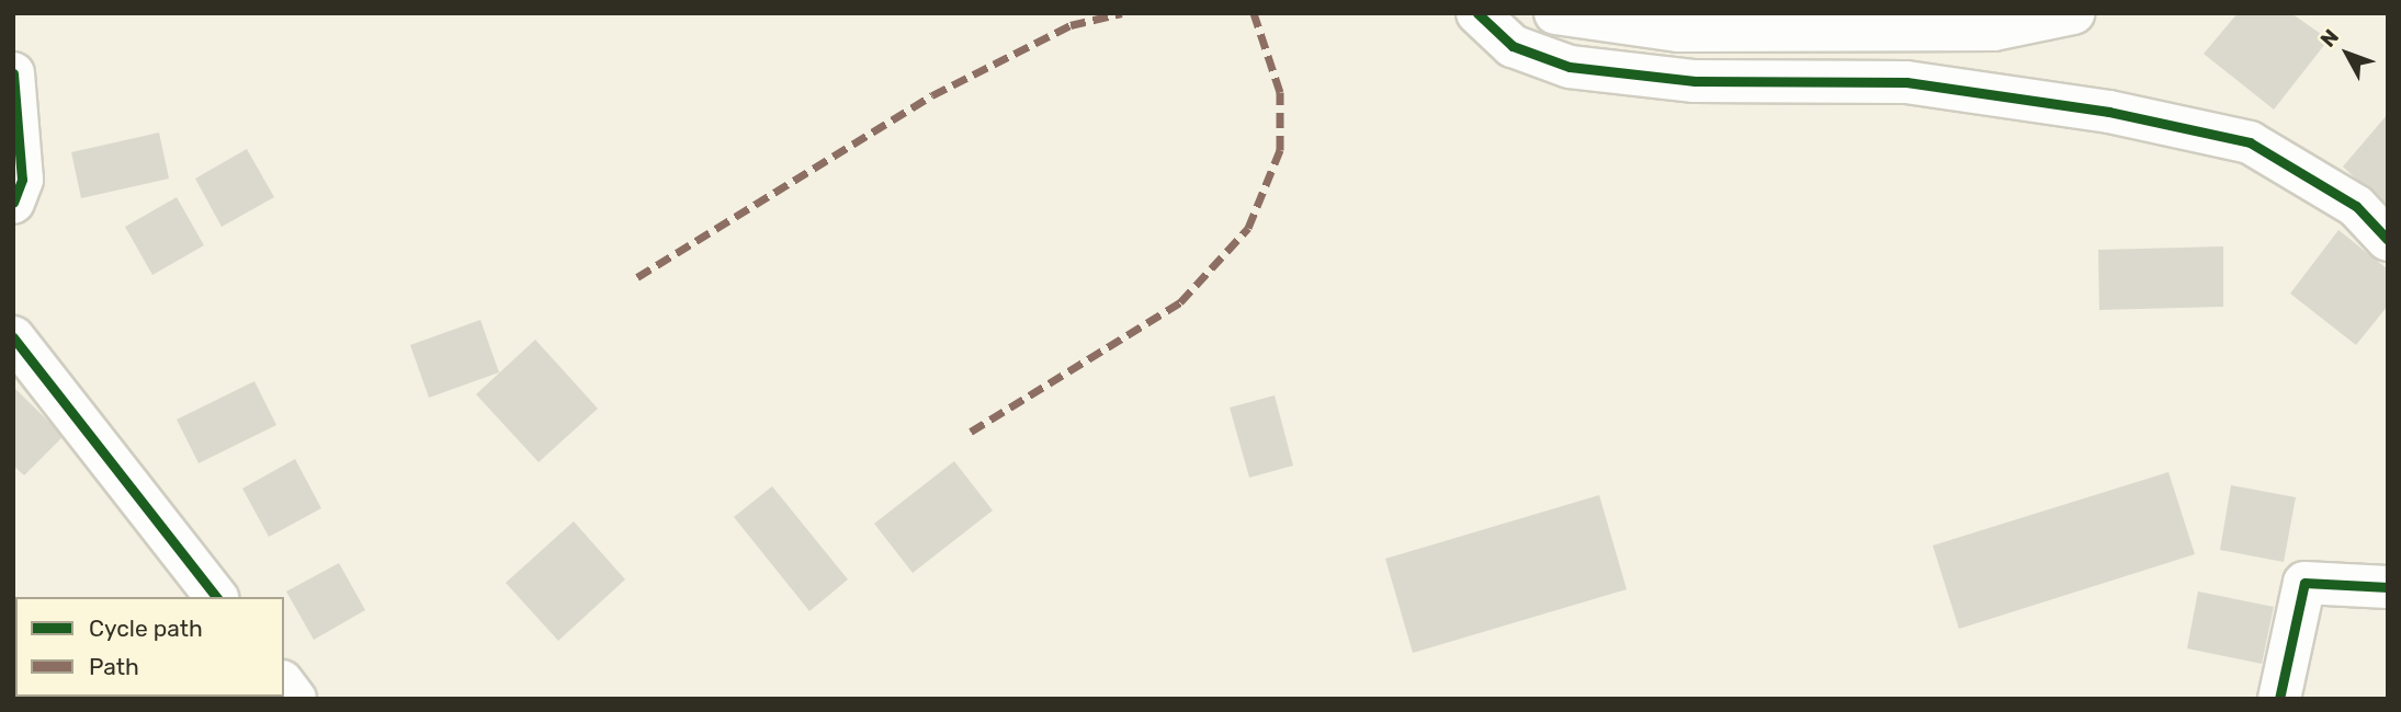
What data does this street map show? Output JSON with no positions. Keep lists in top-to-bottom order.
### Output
{
  "legend": ["Cycle path", "Path"],
  "north": "top left"
}
